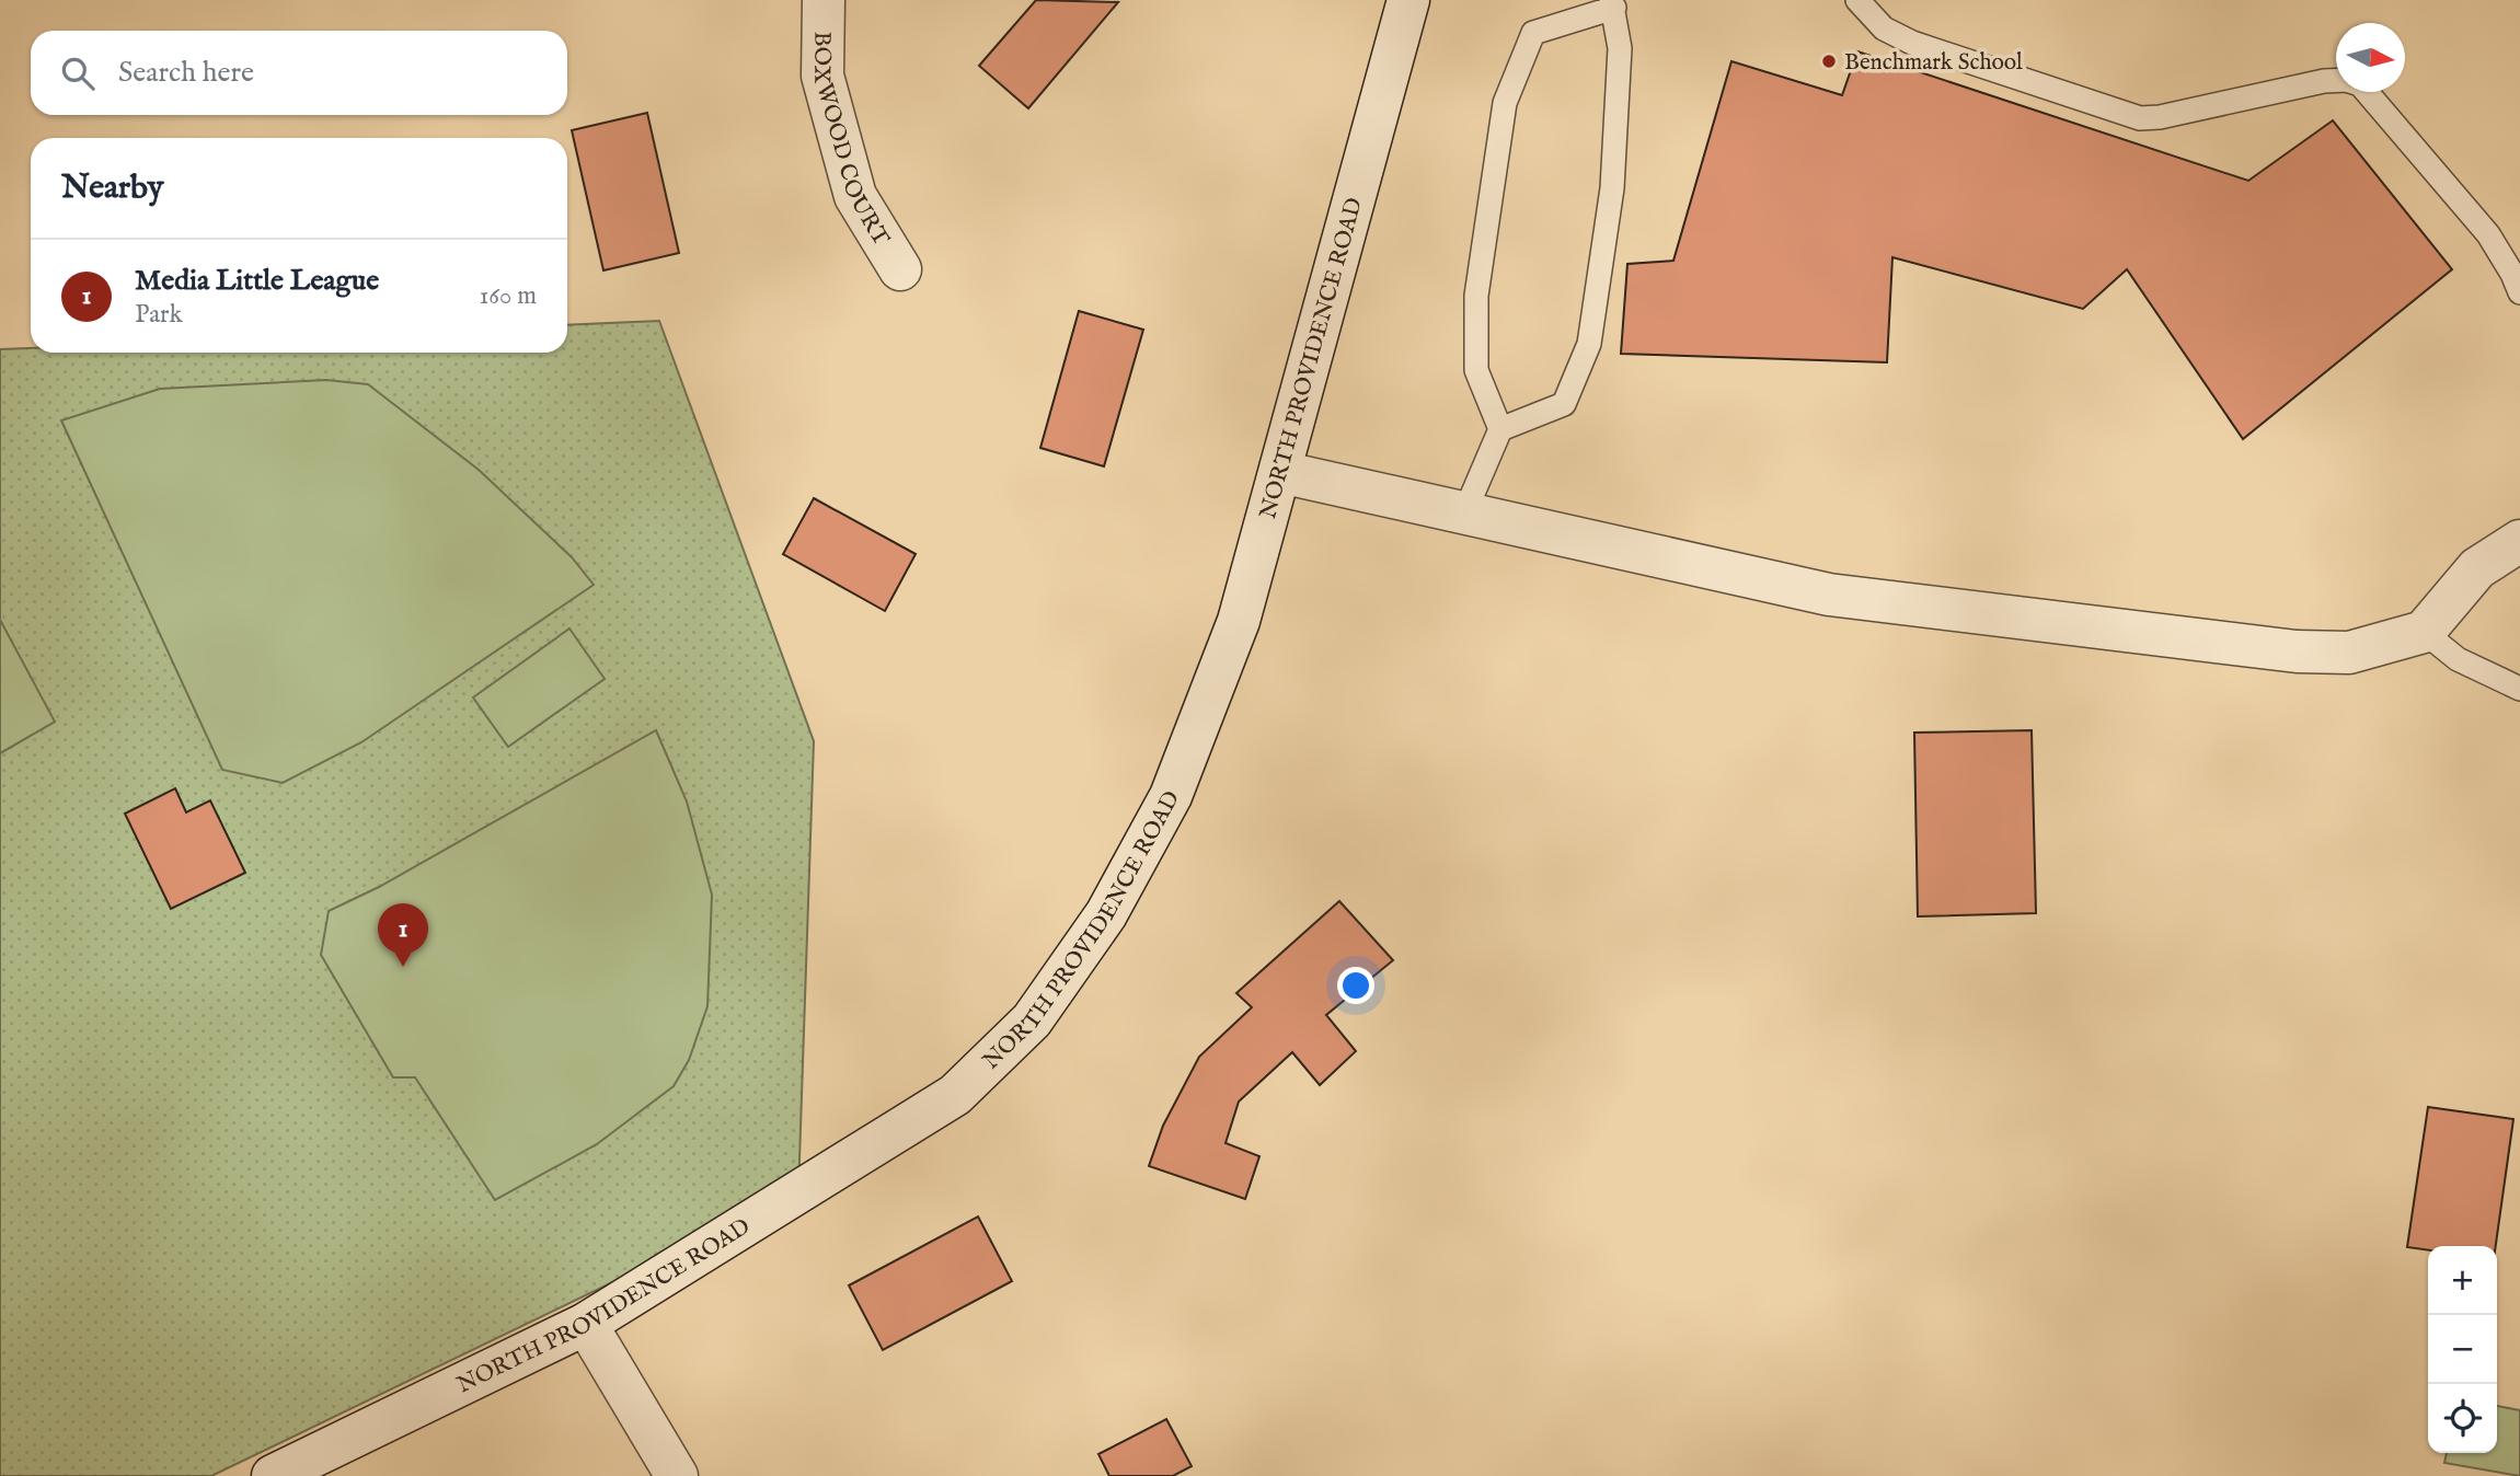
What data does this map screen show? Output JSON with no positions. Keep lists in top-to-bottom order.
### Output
{
  "streets": {
    "main road": ["BOXWOOD COURT", "NORTH PROVIDENCE ROAD"]
  },
  "places": ["Benchmark School"],
  "north": "right",
  "page": {
    "search": "Search here",
    "heading": "Nearby",
    "list": [
      {
        "mark": "1",
        "name": "Media Little League",
        "note": "Park",
        "value": "160 m"
      }
    ],
    "pins": "1",
    "map_buttons": ["+", "−"]
  }
}
